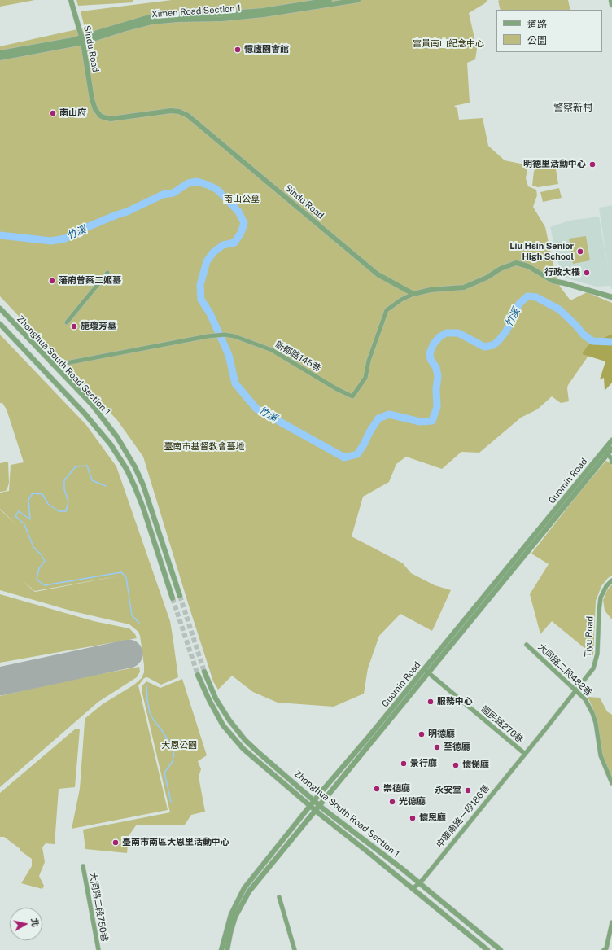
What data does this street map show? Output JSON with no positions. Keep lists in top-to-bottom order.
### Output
{
  "streets": {
    "street": [
      "Ximen Road Section 1",
      "Sindu Road",
      "新都路145巷",
      "Zhonghua South Road Section 1",
      "Guomin Road",
      "Tiyu Road",
      "大同路二段482巷",
      "國民路270巷",
      "中華南路一段186巷",
      "大同路二段750巷"
    ]
  },
  "crossings": [
    ["Ximen Road Section 1", "Sindu Road"],
    ["Sindu Road", "新都路145巷"],
    ["新都路145巷", "Zhonghua South Road Section 1"],
    ["Zhonghua South Road Section 1", "Guomin Road"],
    ["Zhonghua South Road Section 1", "中華南路一段186巷"],
    ["Guomin Road", "國民路270巷"],
    ["Tiyu Road", "大同路二段482巷"],
    ["Tiyu Road", "國民路270巷"],
    ["Tiyu Road", "中華南路一段186巷"],
    ["國民路270巷", "中華南路一段186巷"]
  ],
  "districts": ["警察新村"],
  "water": ["竹溪"],
  "parks": [
    "富貴南山紀念中心",
    "南山公墓",
    "臺南市基督教會墓地",
    "大恩公園"
  ],
  "places": [
    "憶廬園會館",
    "南山府",
    "明德里活動中心",
    "Liu Hsin Senior High School",
    "行政大樓",
    "藩府曾蔡二姬墓",
    "施瓊芳墓",
    "服務中心",
    "明德廳",
    "至德廳",
    "景行廳",
    "懷悌廳",
    "崇德廳",
    "永安堂",
    "光德廳",
    "懷恩廳",
    "臺南市南區大恩里活動中心"
  ],
  "legend": ["道路", "公園"],
  "north": "right"
}
